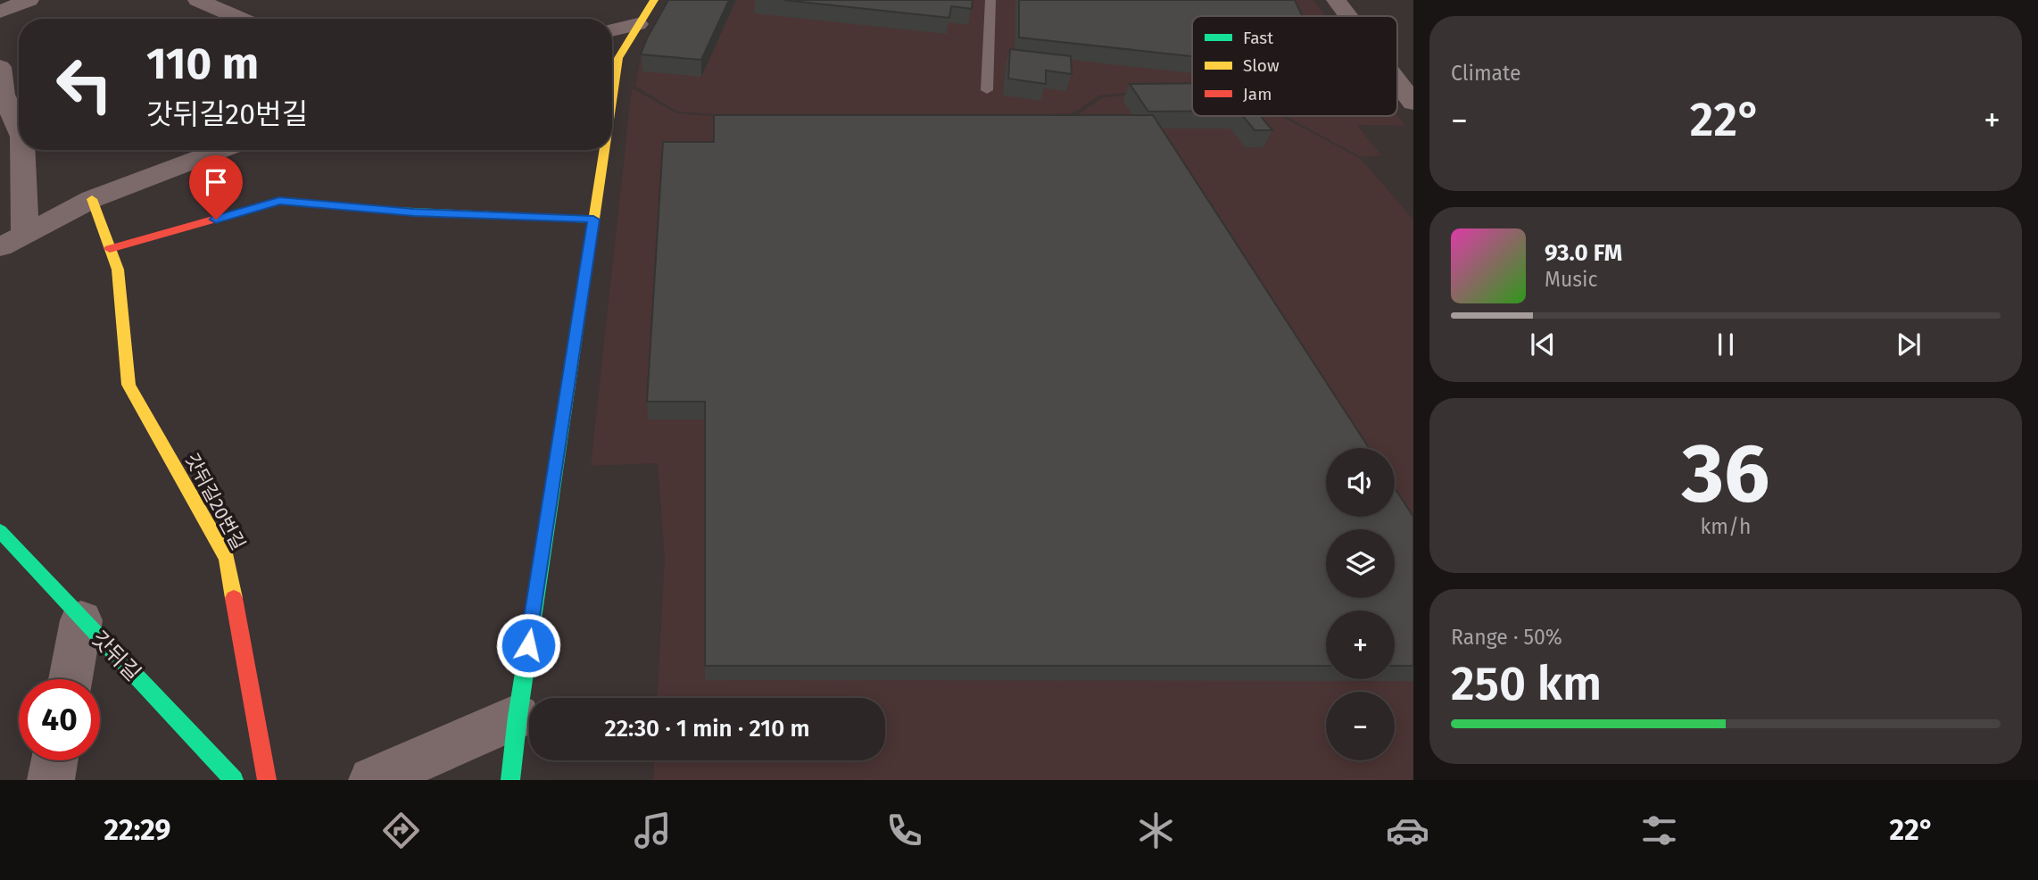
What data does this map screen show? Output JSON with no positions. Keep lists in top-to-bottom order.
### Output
{
  "streets": {
    "street": ["갓뒤길20번길", "갓뒤길"]
  },
  "legend": ["Fast", "Slow", "Jam"],
  "page": {
    "tile": [
      "Climate",
      ["36", "km/h"],
      ["Range · 50%", "250 km"]
    ],
    "turn": ["110 m", "갓뒤길20번길"],
    "heat": ["−", "22°", "+"],
    "song": ["93.0 FM", "Music"],
    "map_buttons": ["+", "−"],
    "limit": "40",
    "trip": "22:30 · 1 min · 210 m",
    "tabs": ["22:29", "22°"]
  }
}
